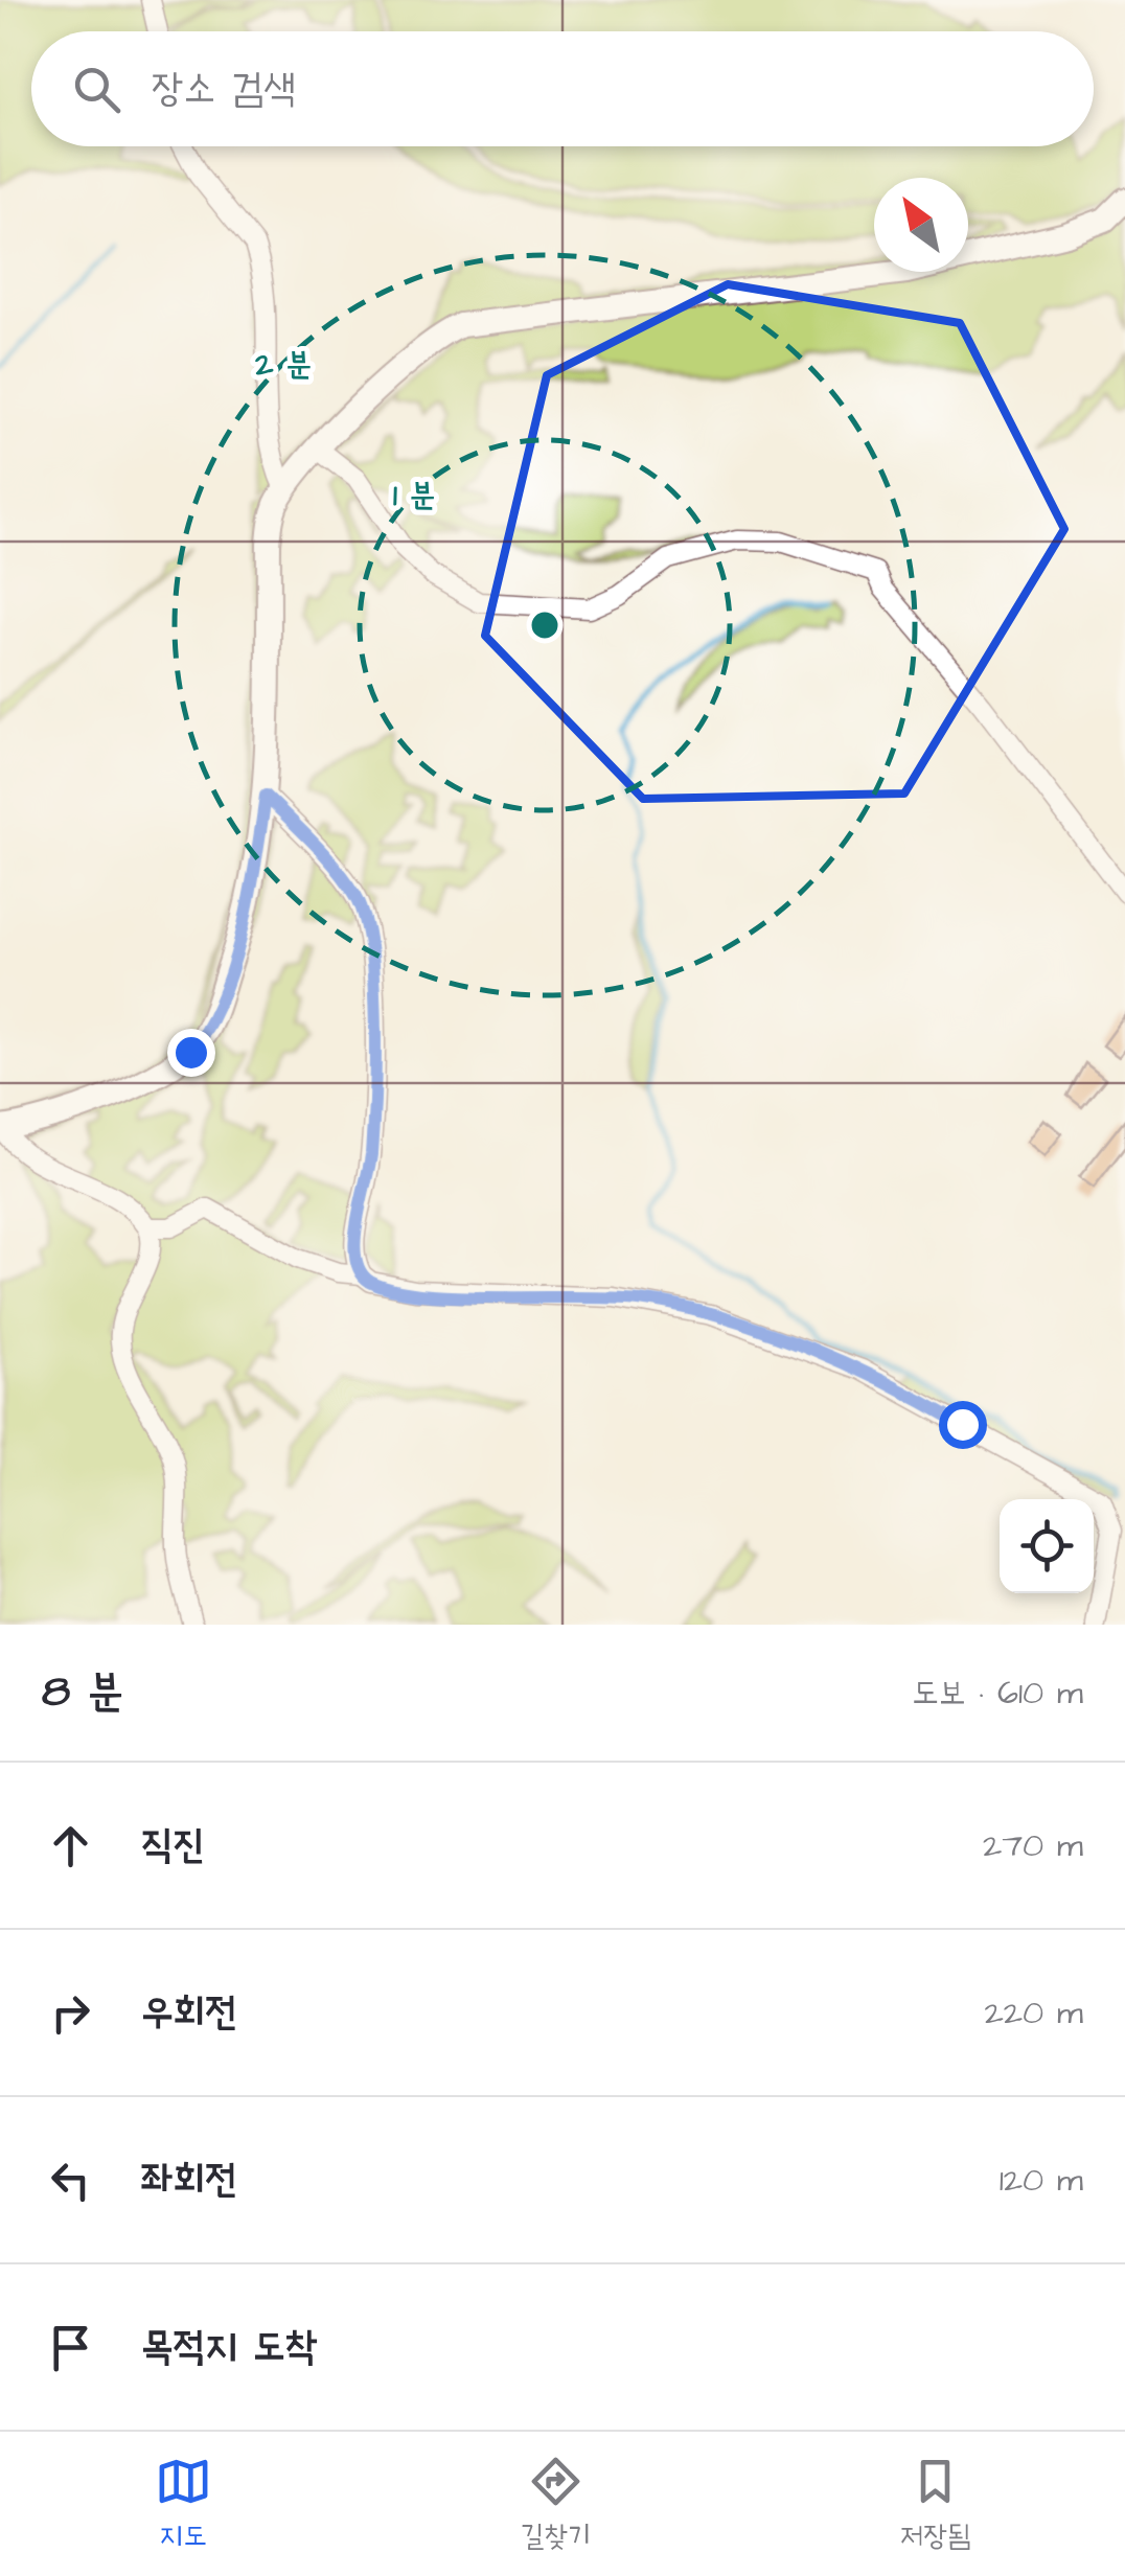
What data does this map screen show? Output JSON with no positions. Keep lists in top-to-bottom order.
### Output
{
  "north": "top left",
  "page": {
    "search": "장소 검색",
    "heading": ["8 분", "도보 · 610 m"],
    "list": [
      ["직진", "270 m"],
      ["우회전", "220 m"],
      ["좌회전", "120 m"],
      "목적지 도착"
    ],
    "nav": ["지도", "길찾기", "저장됨"]
  },
  "rings": ["2 분", "1 분"]
}
